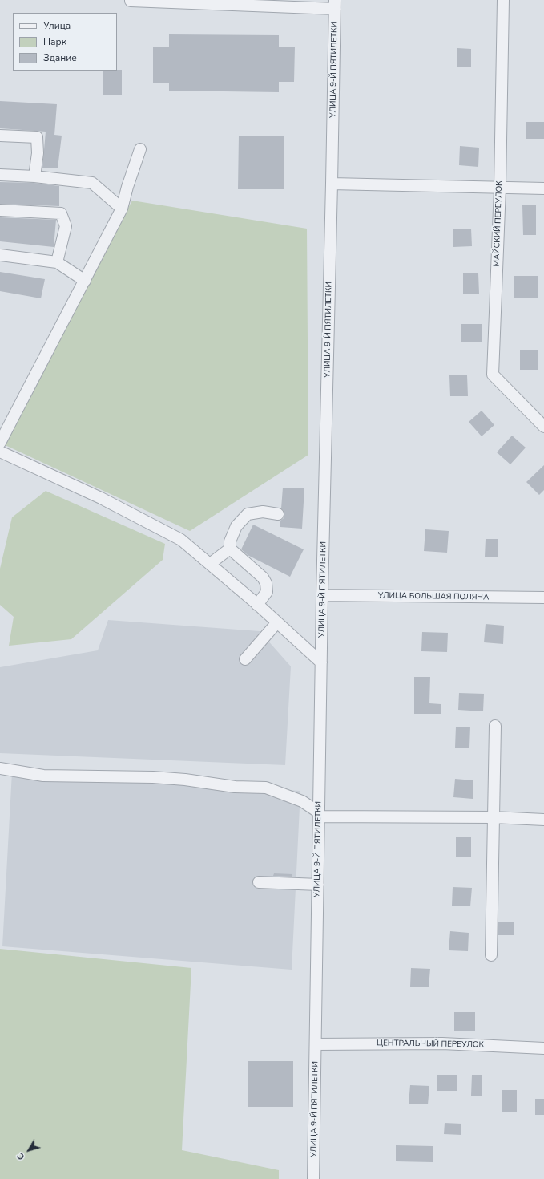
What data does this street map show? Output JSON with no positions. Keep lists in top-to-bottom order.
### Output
{
  "streets": {
    "street": [
      "УЛИЦА 9-Й ПЯТИЛЕТКИ",
      "МАЙСКИЙ ПЕРЕУЛОК",
      "УЛИЦА БОЛЬШАЯ ПОЛЯНА",
      "ЦЕНТРАЛЬНЫЙ ПЕРЕУЛОК"
    ]
  },
  "crossings": [
    ["УЛИЦА 9-Й ПЯТИЛЕТКИ", "УЛИЦА БОЛЬШАЯ ПОЛЯНА"],
    ["УЛИЦА 9-Й ПЯТИЛЕТКИ", "ЦЕНТРАЛЬНЫЙ ПЕРЕУЛОК"]
  ],
  "legend": ["Улица", "Парк", "Здание"],
  "north": "bottom left"
}
